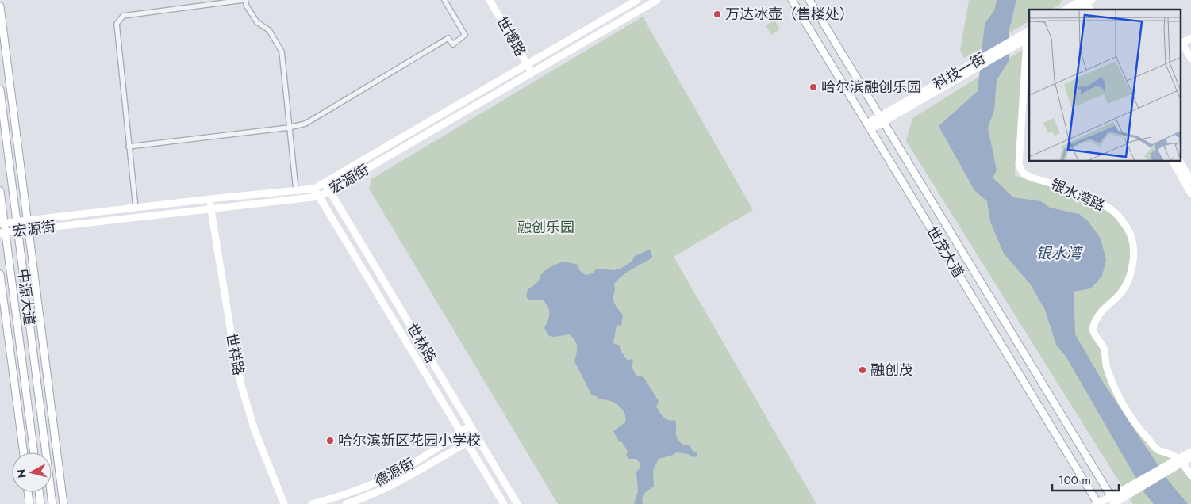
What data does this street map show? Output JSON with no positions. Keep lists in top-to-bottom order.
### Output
{
  "streets": {
    "main road": [
      "世博路",
      "科技一街",
      "宏源街",
      "银水湾路",
      "世茂大道",
      "中源大道",
      "世林路",
      "世祥路",
      "德源街"
    ]
  },
  "crossings": [
    ["世博路", "宏源街"],
    ["科技一街", "银水湾路"],
    ["科技一街", "世茂大道"],
    ["宏源街", "中源大道"],
    ["宏源街", "世林路"],
    ["宏源街", "世祥路"],
    ["世林路", "德源街"]
  ],
  "water": ["银水湾"],
  "parks": ["融创乐园"],
  "places": [
    "万达冰壶（售楼处）",
    "哈尔滨融创乐园",
    "融创茂",
    "哈尔滨新区花园小学校"
  ],
  "scale_bar": "100 m",
  "north": "left"
}
